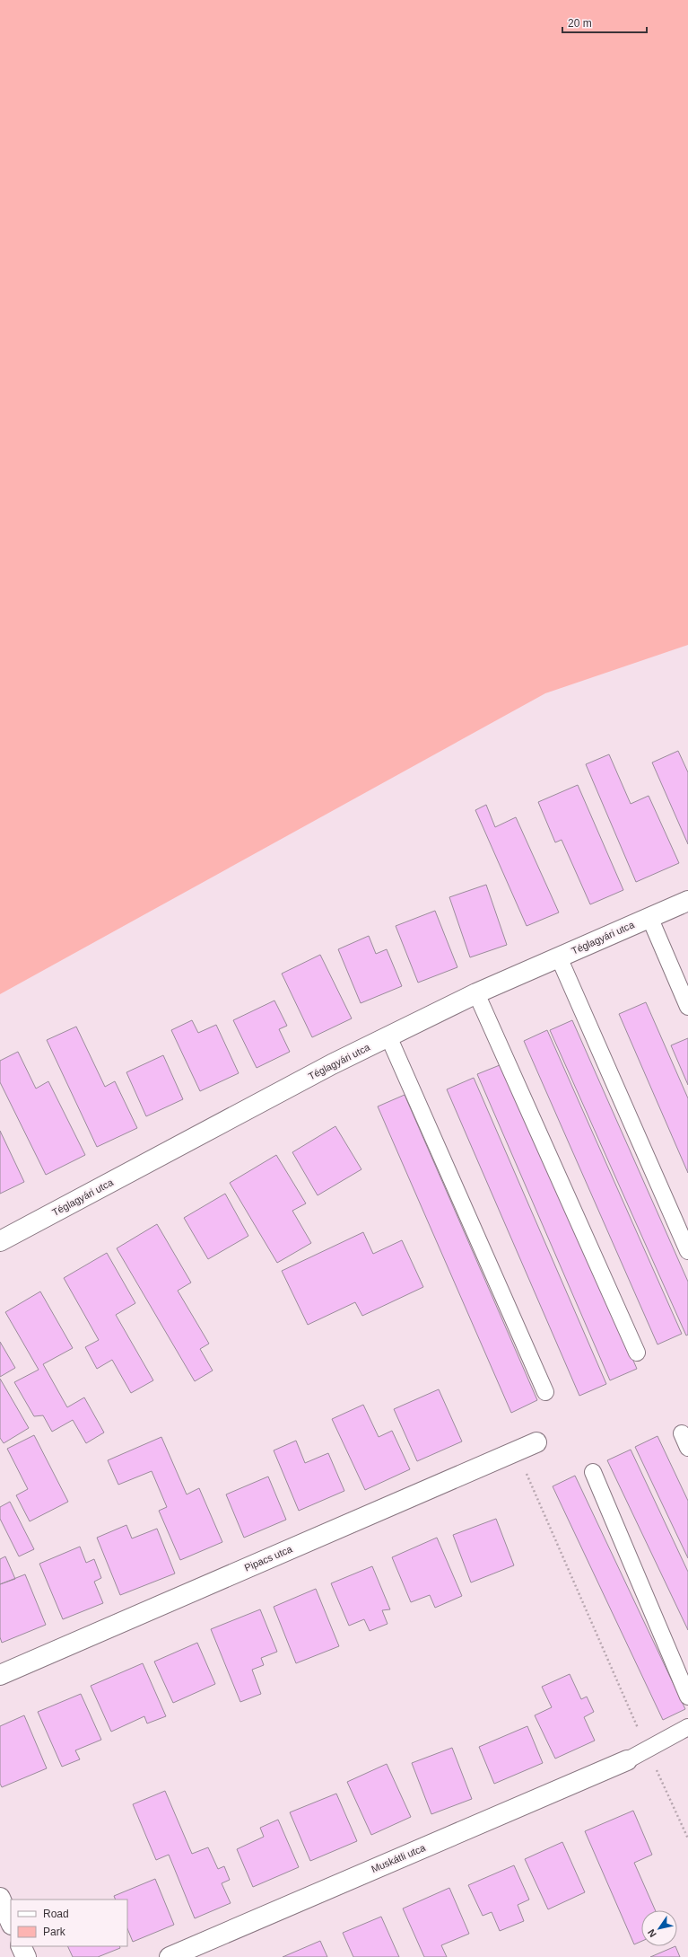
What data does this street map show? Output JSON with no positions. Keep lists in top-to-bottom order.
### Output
{
  "streets": {
    "street": ["Téglagyári utca", "Pipacs utca", "Muskátli utca"]
  },
  "legend": ["Road", "Park"],
  "scale_bar": "20 m",
  "north": "bottom left"
}
